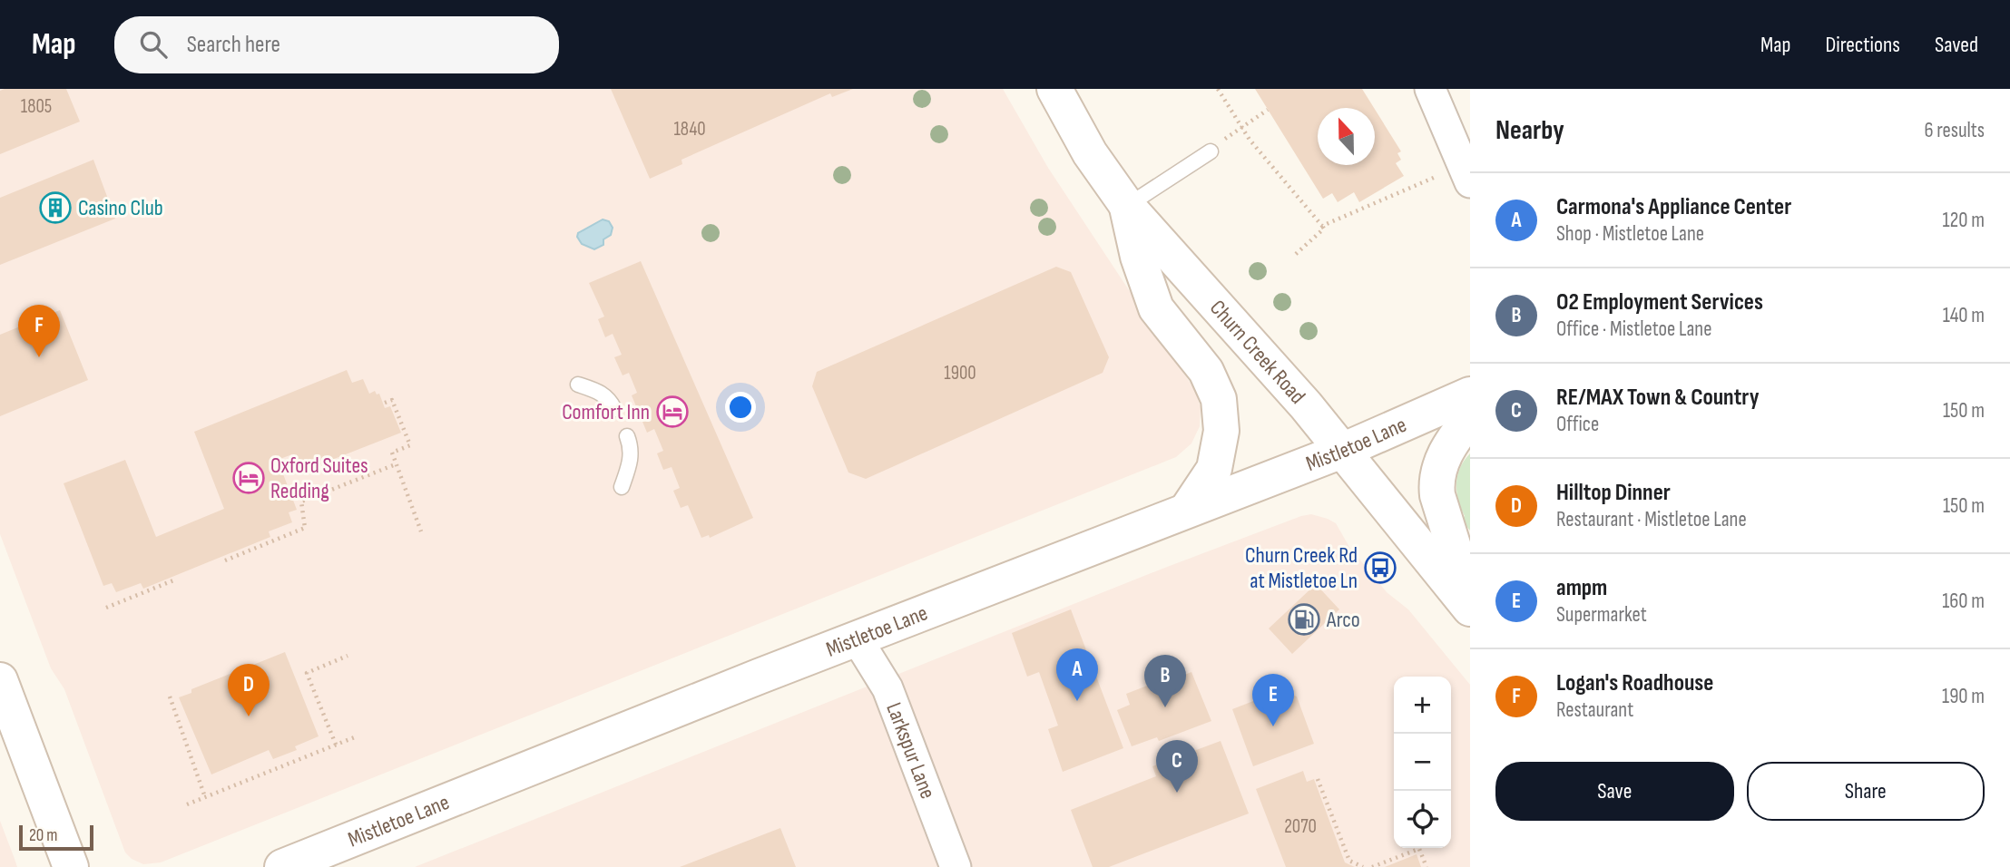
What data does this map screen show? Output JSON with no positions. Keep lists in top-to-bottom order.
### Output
{
  "streets": {
    "main road": ["Churn Creek Road", "Mistletoe Lane"],
    "street": ["Larkspur Lane"]
  },
  "crossings": [
    ["Churn Creek Road", "Mistletoe Lane"],
    ["Mistletoe Lane", "Larkspur Lane"]
  ],
  "places": {
    "building": ["Casino Club"],
    "hotel": ["Comfort Inn", "Oxford Suites Redding"],
    "bus stop": ["Churn Creek Rd at Mistletoe Ln"],
    "fuel station": ["Arco"]
  },
  "house_numbers": [
    "1805",
    "1840",
    "1900",
    "2070"
  ],
  "scale_bar": "20 m",
  "north": "top",
  "page": {
    "header": "Map",
    "search": "Search here",
    "nav": ["Map", "Directions", "Saved"],
    "heading": ["Nearby", "6 results"],
    "list": [
      {
        "mark": "A",
        "name": "Carmona's Appliance Center",
        "note": "Shop · Mistletoe Lane",
        "value": "120 m"
      },
      {
        "mark": "B",
        "name": "O2 Employment Services",
        "note": "Office · Mistletoe Lane",
        "value": "140 m"
      },
      {
        "mark": "C",
        "name": "RE/MAX Town & Country",
        "note": "Office",
        "value": "150 m"
      },
      {
        "mark": "D",
        "name": "Hilltop Dinner",
        "note": "Restaurant · Mistletoe Lane",
        "value": "150 m"
      },
      {
        "mark": "E",
        "name": "ampm",
        "note": "Supermarket",
        "value": "160 m"
      },
      {
        "mark": "F",
        "name": "Logan's Roadhouse",
        "note": "Restaurant",
        "value": "190 m"
      }
    ],
    "pins": [
      "F",
      "A",
      "B",
      "D",
      "E",
      "C"
    ],
    "map_buttons": ["+", "−"],
    "buttons": ["Save", "Share"],
    "scale": "20 m"
  }
}
